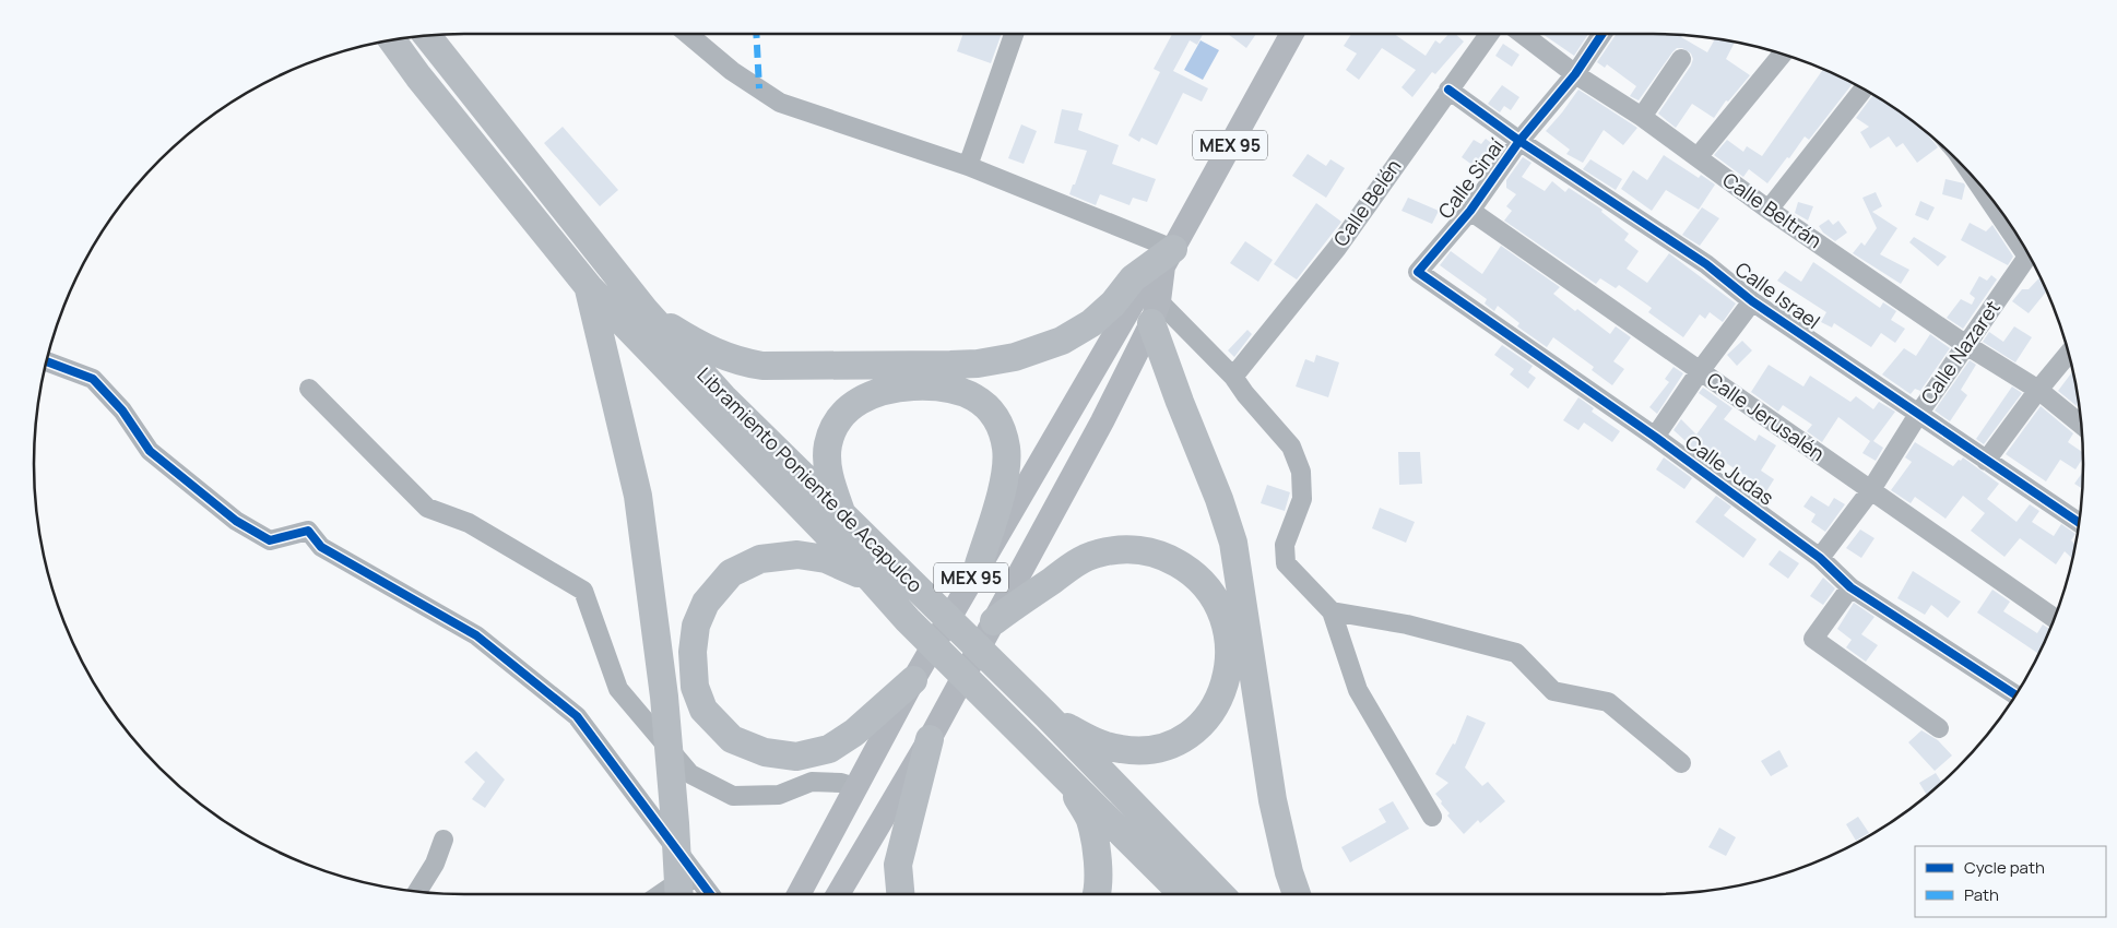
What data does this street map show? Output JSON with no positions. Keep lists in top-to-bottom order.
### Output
{
  "streets": {
    "highway": ["Libramiento Poniente de Acapulco"],
    "main road": ["MEX 95"],
    "street": [
      "Calle Sinaí",
      "Calle Belén",
      "Calle Beltrán",
      "Calle Israel",
      "Calle Nazaret",
      "Calle Jerusalén",
      "Calle Judas"
    ]
  },
  "crossings": [
    ["Calle Sinaí", "Calle Beltrán"],
    ["Calle Sinaí", "Calle Israel"],
    ["Calle Sinaí", "Calle Jerusalén"],
    ["Calle Sinaí", "Calle Judas"],
    ["Calle Belén", "Calle Israel"],
    ["Calle Beltrán", "Calle Nazaret"],
    ["Calle Israel", "Calle Nazaret"],
    ["Calle Nazaret", "Calle Jerusalén"],
    ["Calle Nazaret", "Calle Judas"]
  ],
  "legend": ["Cycle path", "Path"]
}
